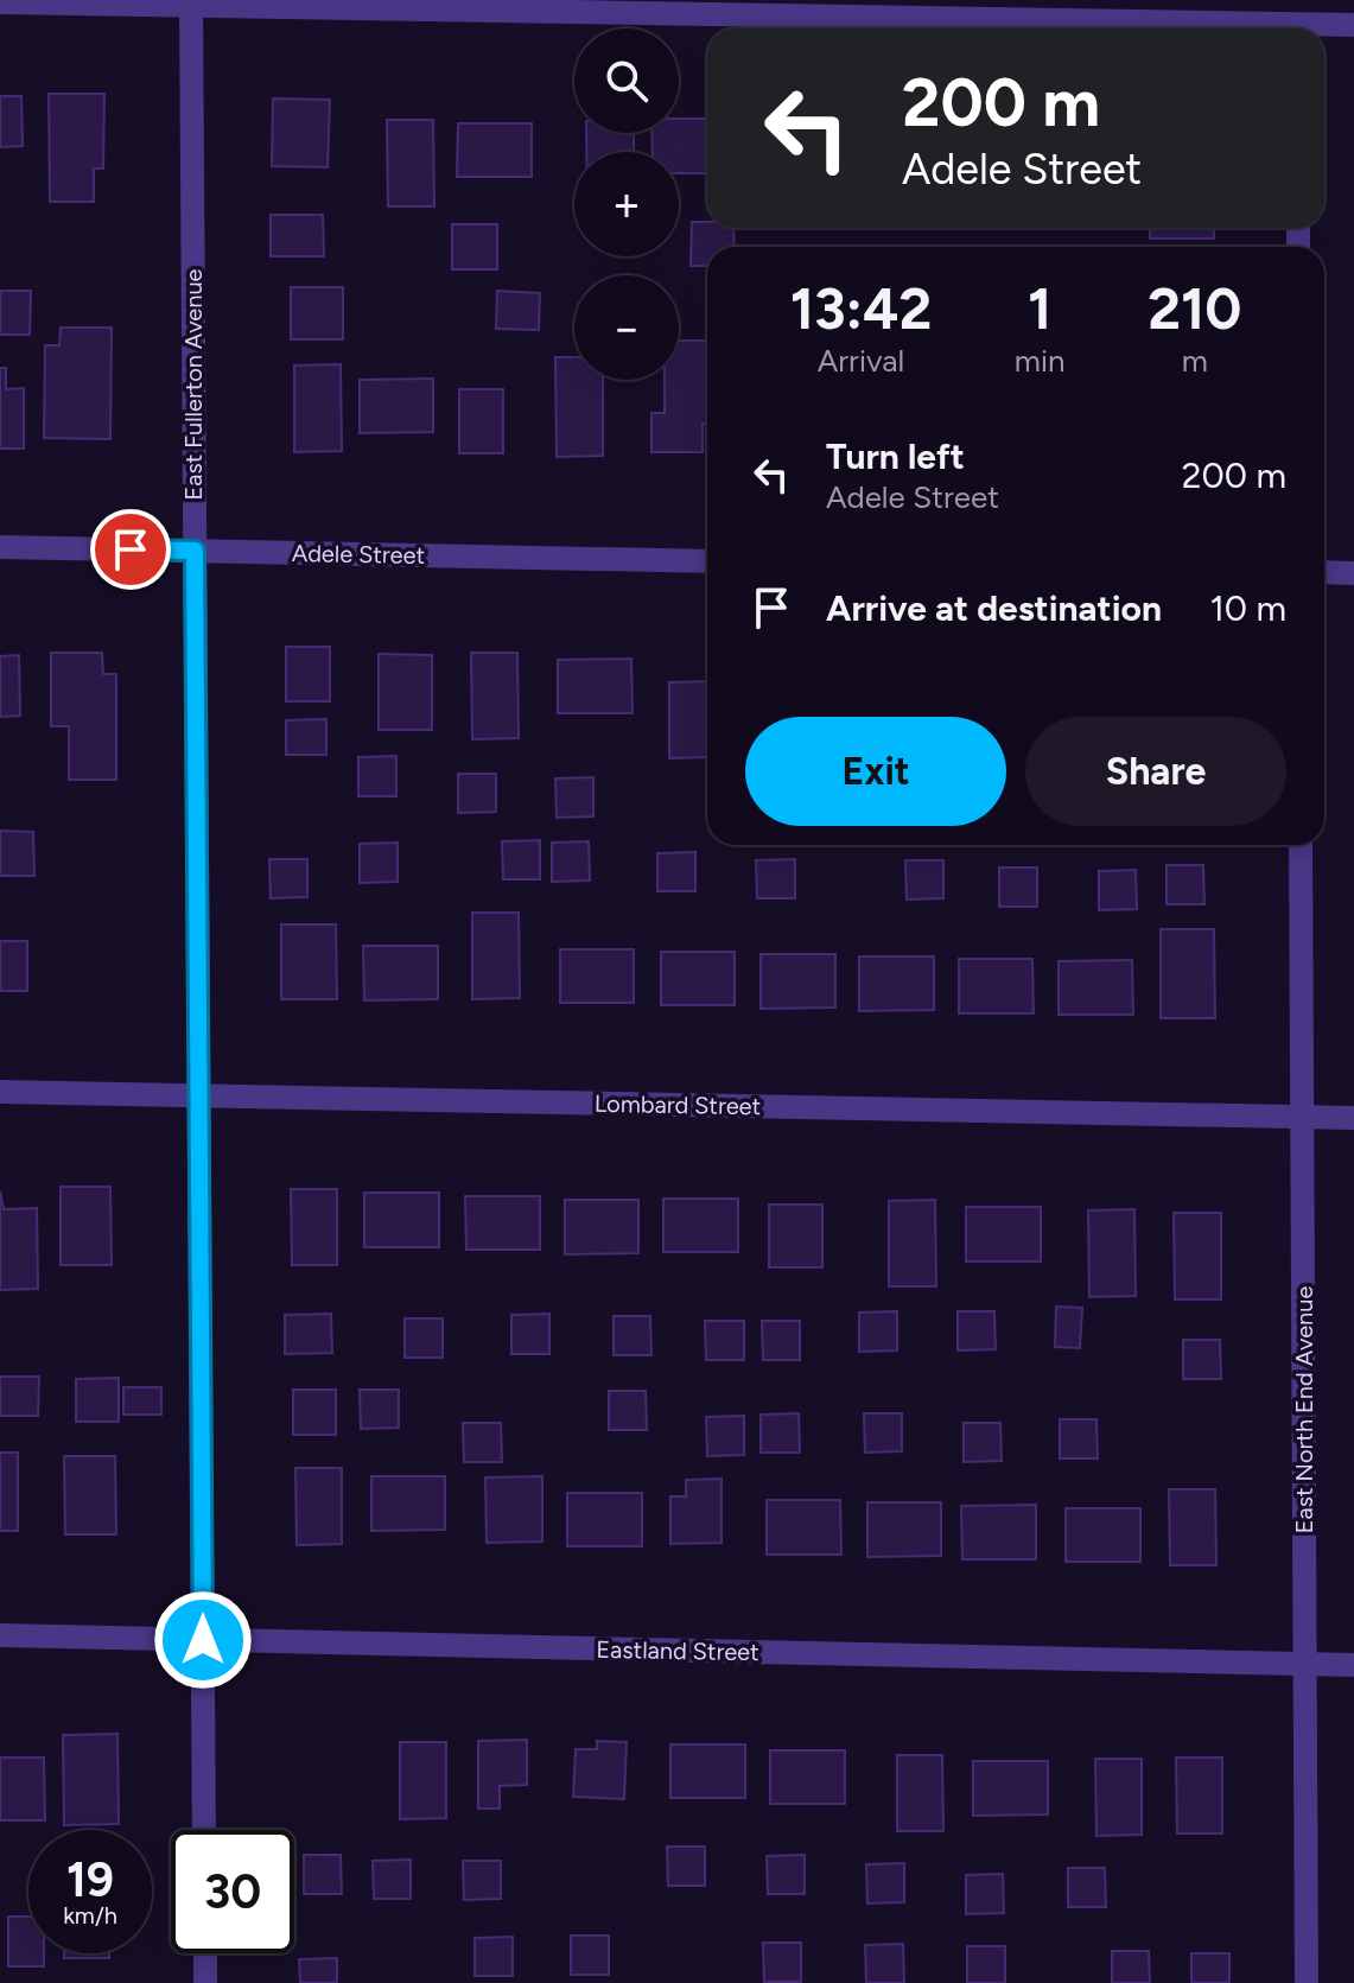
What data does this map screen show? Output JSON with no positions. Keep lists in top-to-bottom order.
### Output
{
  "streets": {
    "street": [
      "East Fullerton Avenue",
      "Adele Street",
      "Lombard Street",
      "East North End Avenue",
      "Eastland Street"
    ]
  },
  "crossings": [
    ["East Fullerton Avenue", "Adele Street"],
    ["East Fullerton Avenue", "Lombard Street"],
    ["East Fullerton Avenue", "Eastland Street"],
    ["Lombard Street", "East North End Avenue"],
    ["East North End Avenue", "Eastland Street"]
  ],
  "page": {
    "map_buttons": ["+", "−"],
    "turn": ["200 m", "Adele Street"],
    "eta": [
      "13:42",
      "Arrival",
      "1",
      "min",
      "210",
      "m"
    ],
    "list": [
      {
        "name": "Turn left",
        "note": "Adele Street",
        "value": "200 m"
      },
      {
        "name": "Arrive at destination",
        "value": "10 m"
      }
    ],
    "buttons": ["Exit", "Share"],
    "speed": "19 km/h",
    "limit": "30"
  }
}
